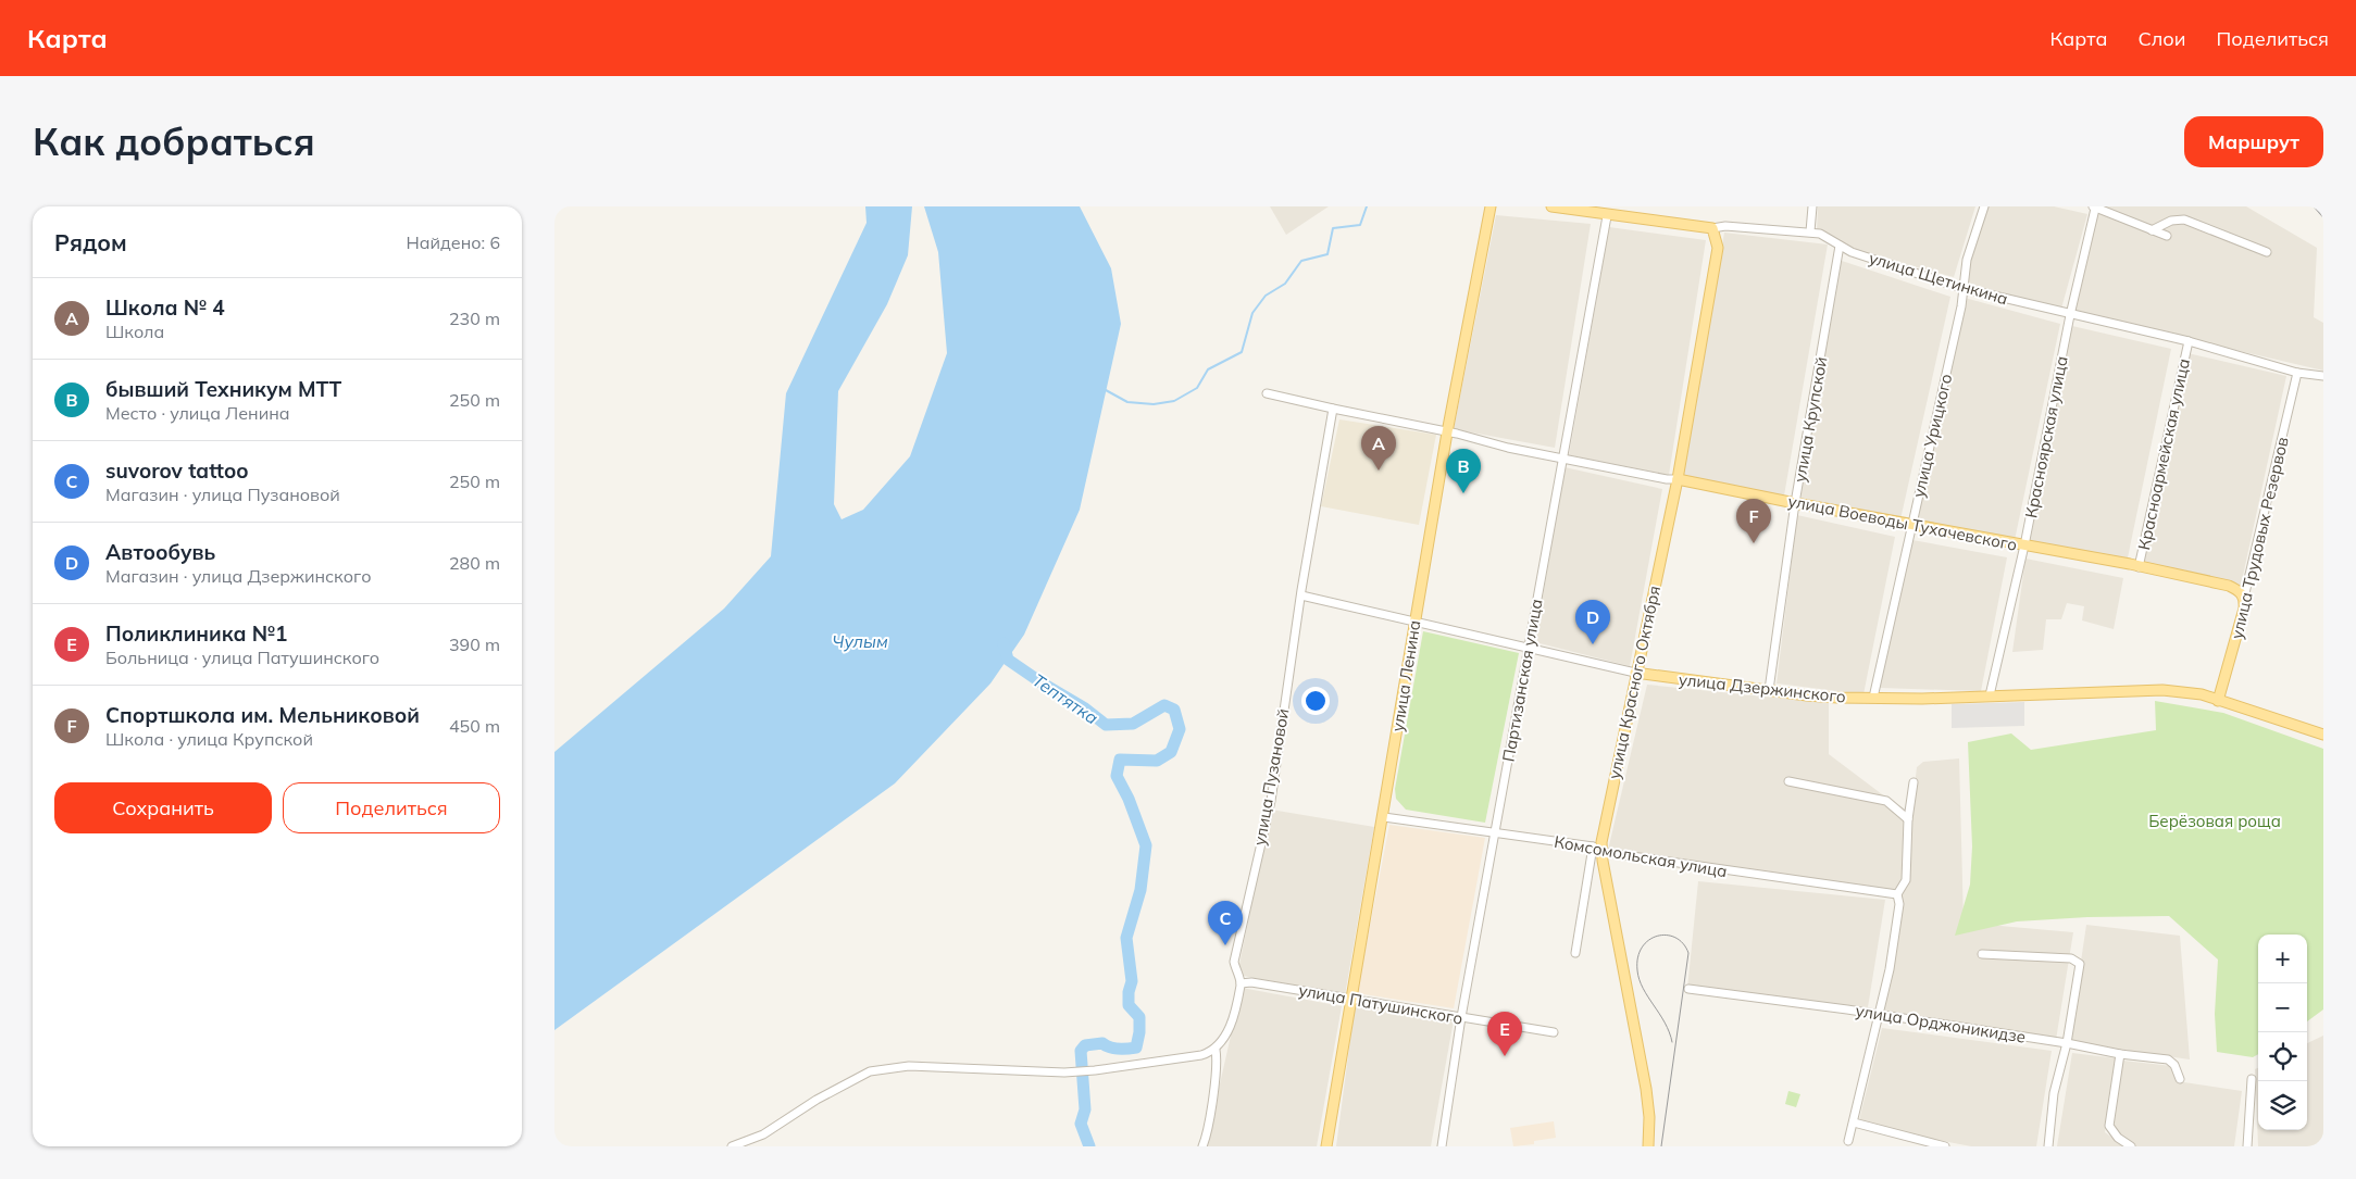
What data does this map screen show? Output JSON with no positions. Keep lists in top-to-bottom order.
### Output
{
  "streets": {
    "main road": [
      "улица Щетинкина",
      "улица Воеводы Тухачевского",
      "улица Трудовых Резервов",
      "улица Ленина",
      "улица Красного Октября",
      "улица Дзержинского"
    ],
    "street": [
      "улица Крупской",
      "улица Урицкого",
      "Красноярская улица",
      "Красноармейская улица",
      "Партизанская улица",
      "улица Пузановой",
      "Комсомольская улица",
      "улица Патушинского",
      "улица Орджоникидзе"
    ]
  },
  "crossings": [
    ["улица Щетинкина", "улица Крупской"],
    ["улица Щетинкина", "улица Урицкого"],
    ["улица Щетинкина", "Красноярская улица"],
    ["улица Щетинкина", "Красноармейская улица"],
    ["улица Щетинкина", "улица Трудовых Резервов"],
    ["улица Щетинкина", "Партизанская улица"],
    ["улица Щетинкина", "улица Красного Октября"],
    ["улица Крупской", "улица Воеводы Тухачевского"],
    ["улица Крупской", "улица Дзержинского"],
    ["улица Урицкого", "улица Воеводы Тухачевского"],
    ["улица Урицкого", "улица Дзержинского"],
    ["Красноярская улица", "улица Воеводы Тухачевского"],
    ["Красноярская улица", "улица Дзержинского"],
    ["Красноармейская улица", "улица Воеводы Тухачевского"],
    ["улица Воеводы Тухачевского", "улица Трудовых Резервов"],
    ["улица Воеводы Тухачевского", "улица Ленина"],
    ["улица Воеводы Тухачевского", "Партизанская улица"],
    ["улица Воеводы Тухачевского", "улица Красного Октября"],
    ["улица Воеводы Тухачевского", "улица Пузановой"],
    ["улица Трудовых Резервов", "улица Дзержинского"],
    ["улица Ленина", "улица Дзержинского"],
    ["улица Ленина", "Комсомольская улица"],
    ["улица Ленина", "улица Патушинского"],
    ["Партизанская улица", "улица Дзержинского"],
    ["Партизанская улица", "Комсомольская улица"],
    ["Партизанская улица", "улица Патушинского"],
    ["улица Красного Октября", "улица Дзержинского"],
    ["улица Красного Октября", "Комсомольская улица"],
    ["улица Дзержинского", "улица Пузановой"],
    ["улица Пузановой", "улица Патушинского"]
  ],
  "water": ["Чулым", "Тептятка"],
  "parks": ["Берёзовая роща"],
  "page": {
    "header": "Карта",
    "nav": ["Карта", "Слои", "Поделиться"],
    "buttons": [
      "Маршрут",
      ["Сохранить", "Поделиться"]
    ],
    "title": "Как добраться",
    "heading": ["Рядом", "Найдено: 6"],
    "list": [
      {
        "mark": "A",
        "name": "Школа № 4",
        "note": "Школа",
        "value": "230 m"
      },
      {
        "mark": "B",
        "name": "бывший Техникум МТТ",
        "note": "Место · улица Ленина",
        "value": "250 m"
      },
      {
        "mark": "C",
        "name": "suvorov tattoo",
        "note": "Магазин · улица Пузановой",
        "value": "250 m"
      },
      {
        "mark": "D",
        "name": "Автообувь",
        "note": "Магазин · улица Дзержинского",
        "value": "280 m"
      },
      {
        "mark": "E",
        "name": "Поликлиника №1",
        "note": "Больница · улица Патушинского",
        "value": "390 m"
      },
      {
        "mark": "F",
        "name": "Спортшкола им. Мельниковой",
        "note": "Школа · улица Крупской",
        "value": "450 m"
      }
    ],
    "pins": [
      "A",
      "B",
      "F",
      "D",
      "C",
      "E"
    ],
    "map_buttons": ["+", "−"]
  }
}
